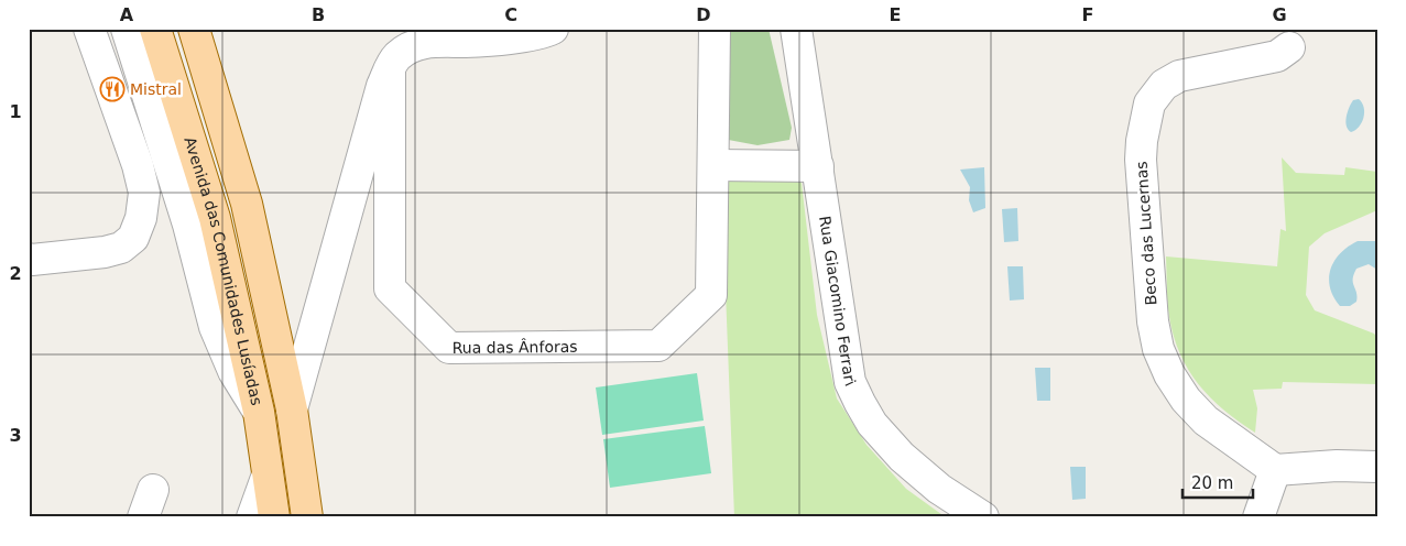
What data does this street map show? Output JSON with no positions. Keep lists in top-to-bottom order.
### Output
{
  "streets": {
    "main road": ["Avenida das Comunidades Lusíadas"],
    "street": ["Beco das Lucernas", "Rua Giacomino Ferrari", "Rua das Ânforas"]
  },
  "places": {
    "restaurant": ["Mistral"]
  },
  "scale_bar": "20 m",
  "grid": {
    "columns": [
      "A",
      "B",
      "C",
      "D",
      "E",
      "F",
      "G"
    ],
    "rows": ["1", "2", "3"]
  }
}
